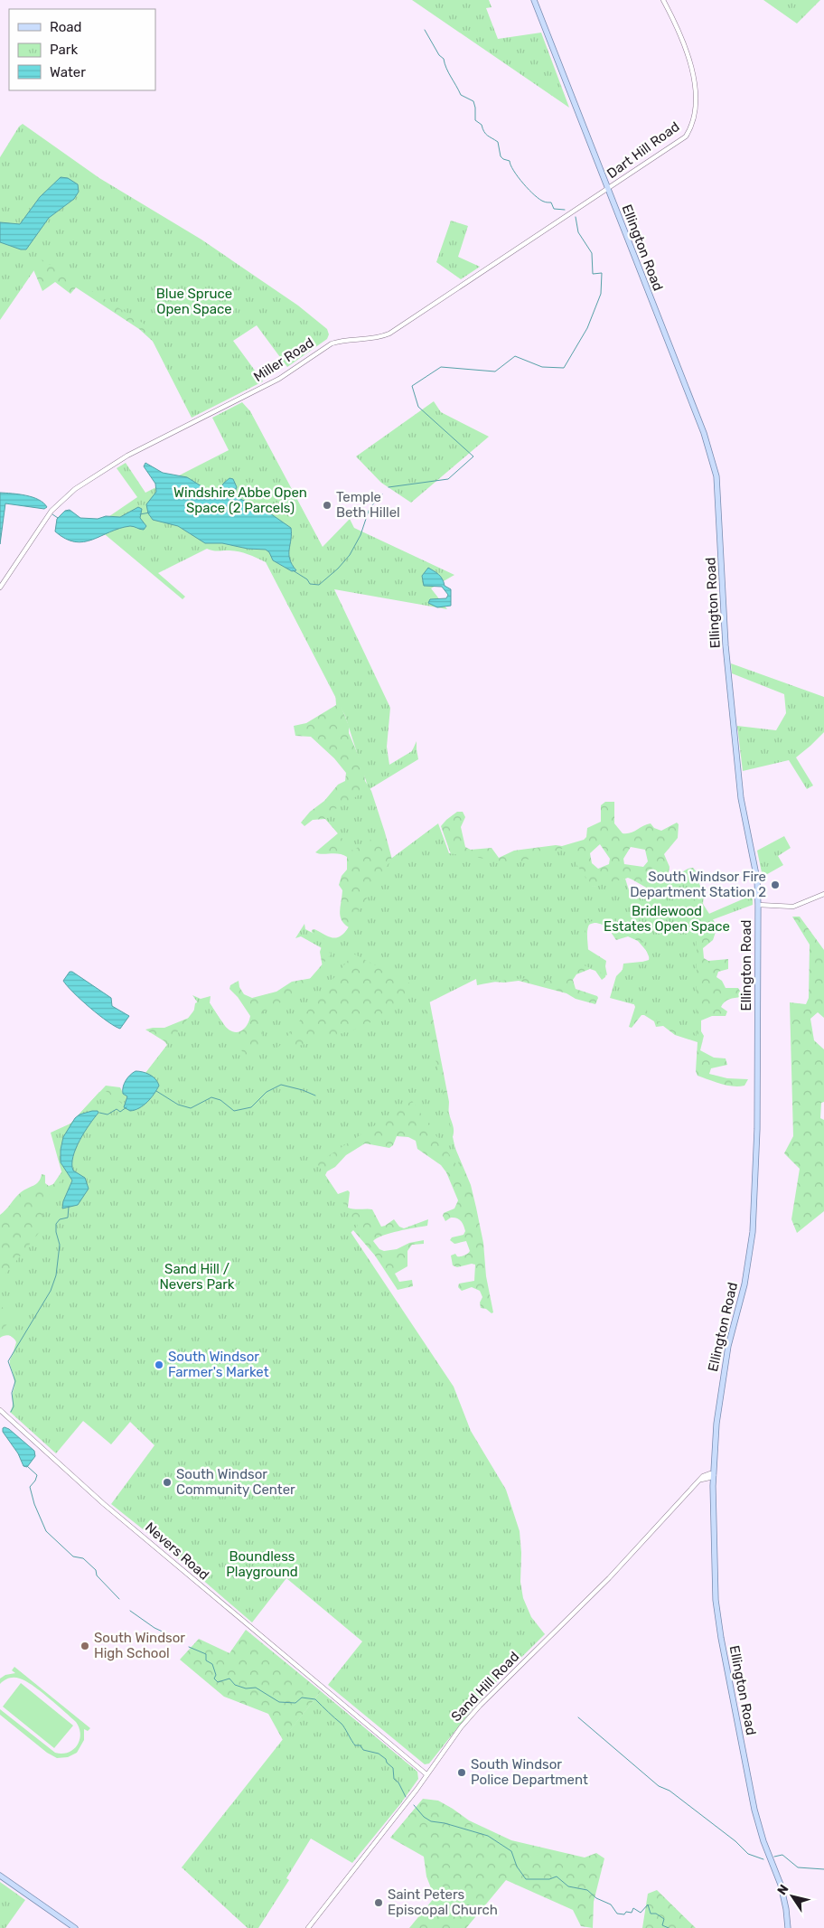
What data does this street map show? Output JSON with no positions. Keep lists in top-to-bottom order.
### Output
{
  "streets": {
    "main road": ["Ellington Road"],
    "street": [
      "Dart Hill Road",
      "Miller Road",
      "Nevers Road",
      "Sand Hill Road"
    ]
  },
  "crossings": [
    ["Dart Hill Road", "Ellington Road"],
    ["Dart Hill Road", "Miller Road"],
    ["Ellington Road", "Miller Road"],
    ["Ellington Road", "Sand Hill Road"],
    ["Nevers Road", "Sand Hill Road"]
  ],
  "parks": [
    "Blue Spruce Open Space",
    "Windshire Abbe Open Space (2 Parcels)",
    "Bridlewood Estates Open Space",
    "Sand Hill / Nevers Park",
    "Boundless Playground"
  ],
  "places": [
    "Temple Beth Hillel",
    "South Windsor Fire Department Station 2",
    "South Windsor Farmer's Market",
    "South Windsor Community Center",
    "South Windsor High School",
    "South Windsor Police Department",
    "Saint Peters Episcopal Church"
  ],
  "legend": ["Road", "Park", "Water"],
  "north": "top left"
}
